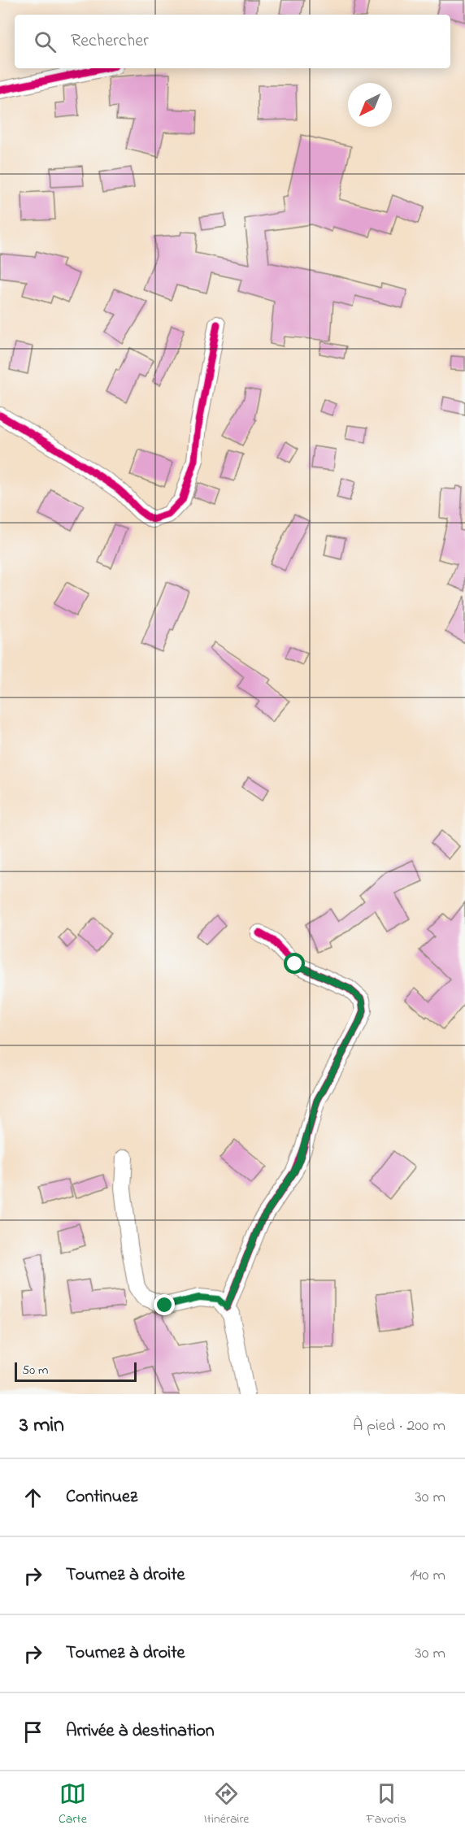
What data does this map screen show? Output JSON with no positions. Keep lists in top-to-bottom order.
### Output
{
  "scale_bar": "50 m",
  "north": "bottom left",
  "page": {
    "search": "Rechercher",
    "scale": "50 m",
    "heading": ["3 min", "À pied · 200 m"],
    "list": [
      ["Continuez", "30 m"],
      ["Tournez à droite", "140 m"],
      ["Tournez à droite", "30 m"],
      "Arrivée à destination"
    ],
    "nav": ["Carte", "Itinéraire", "Favoris"]
  }
}
